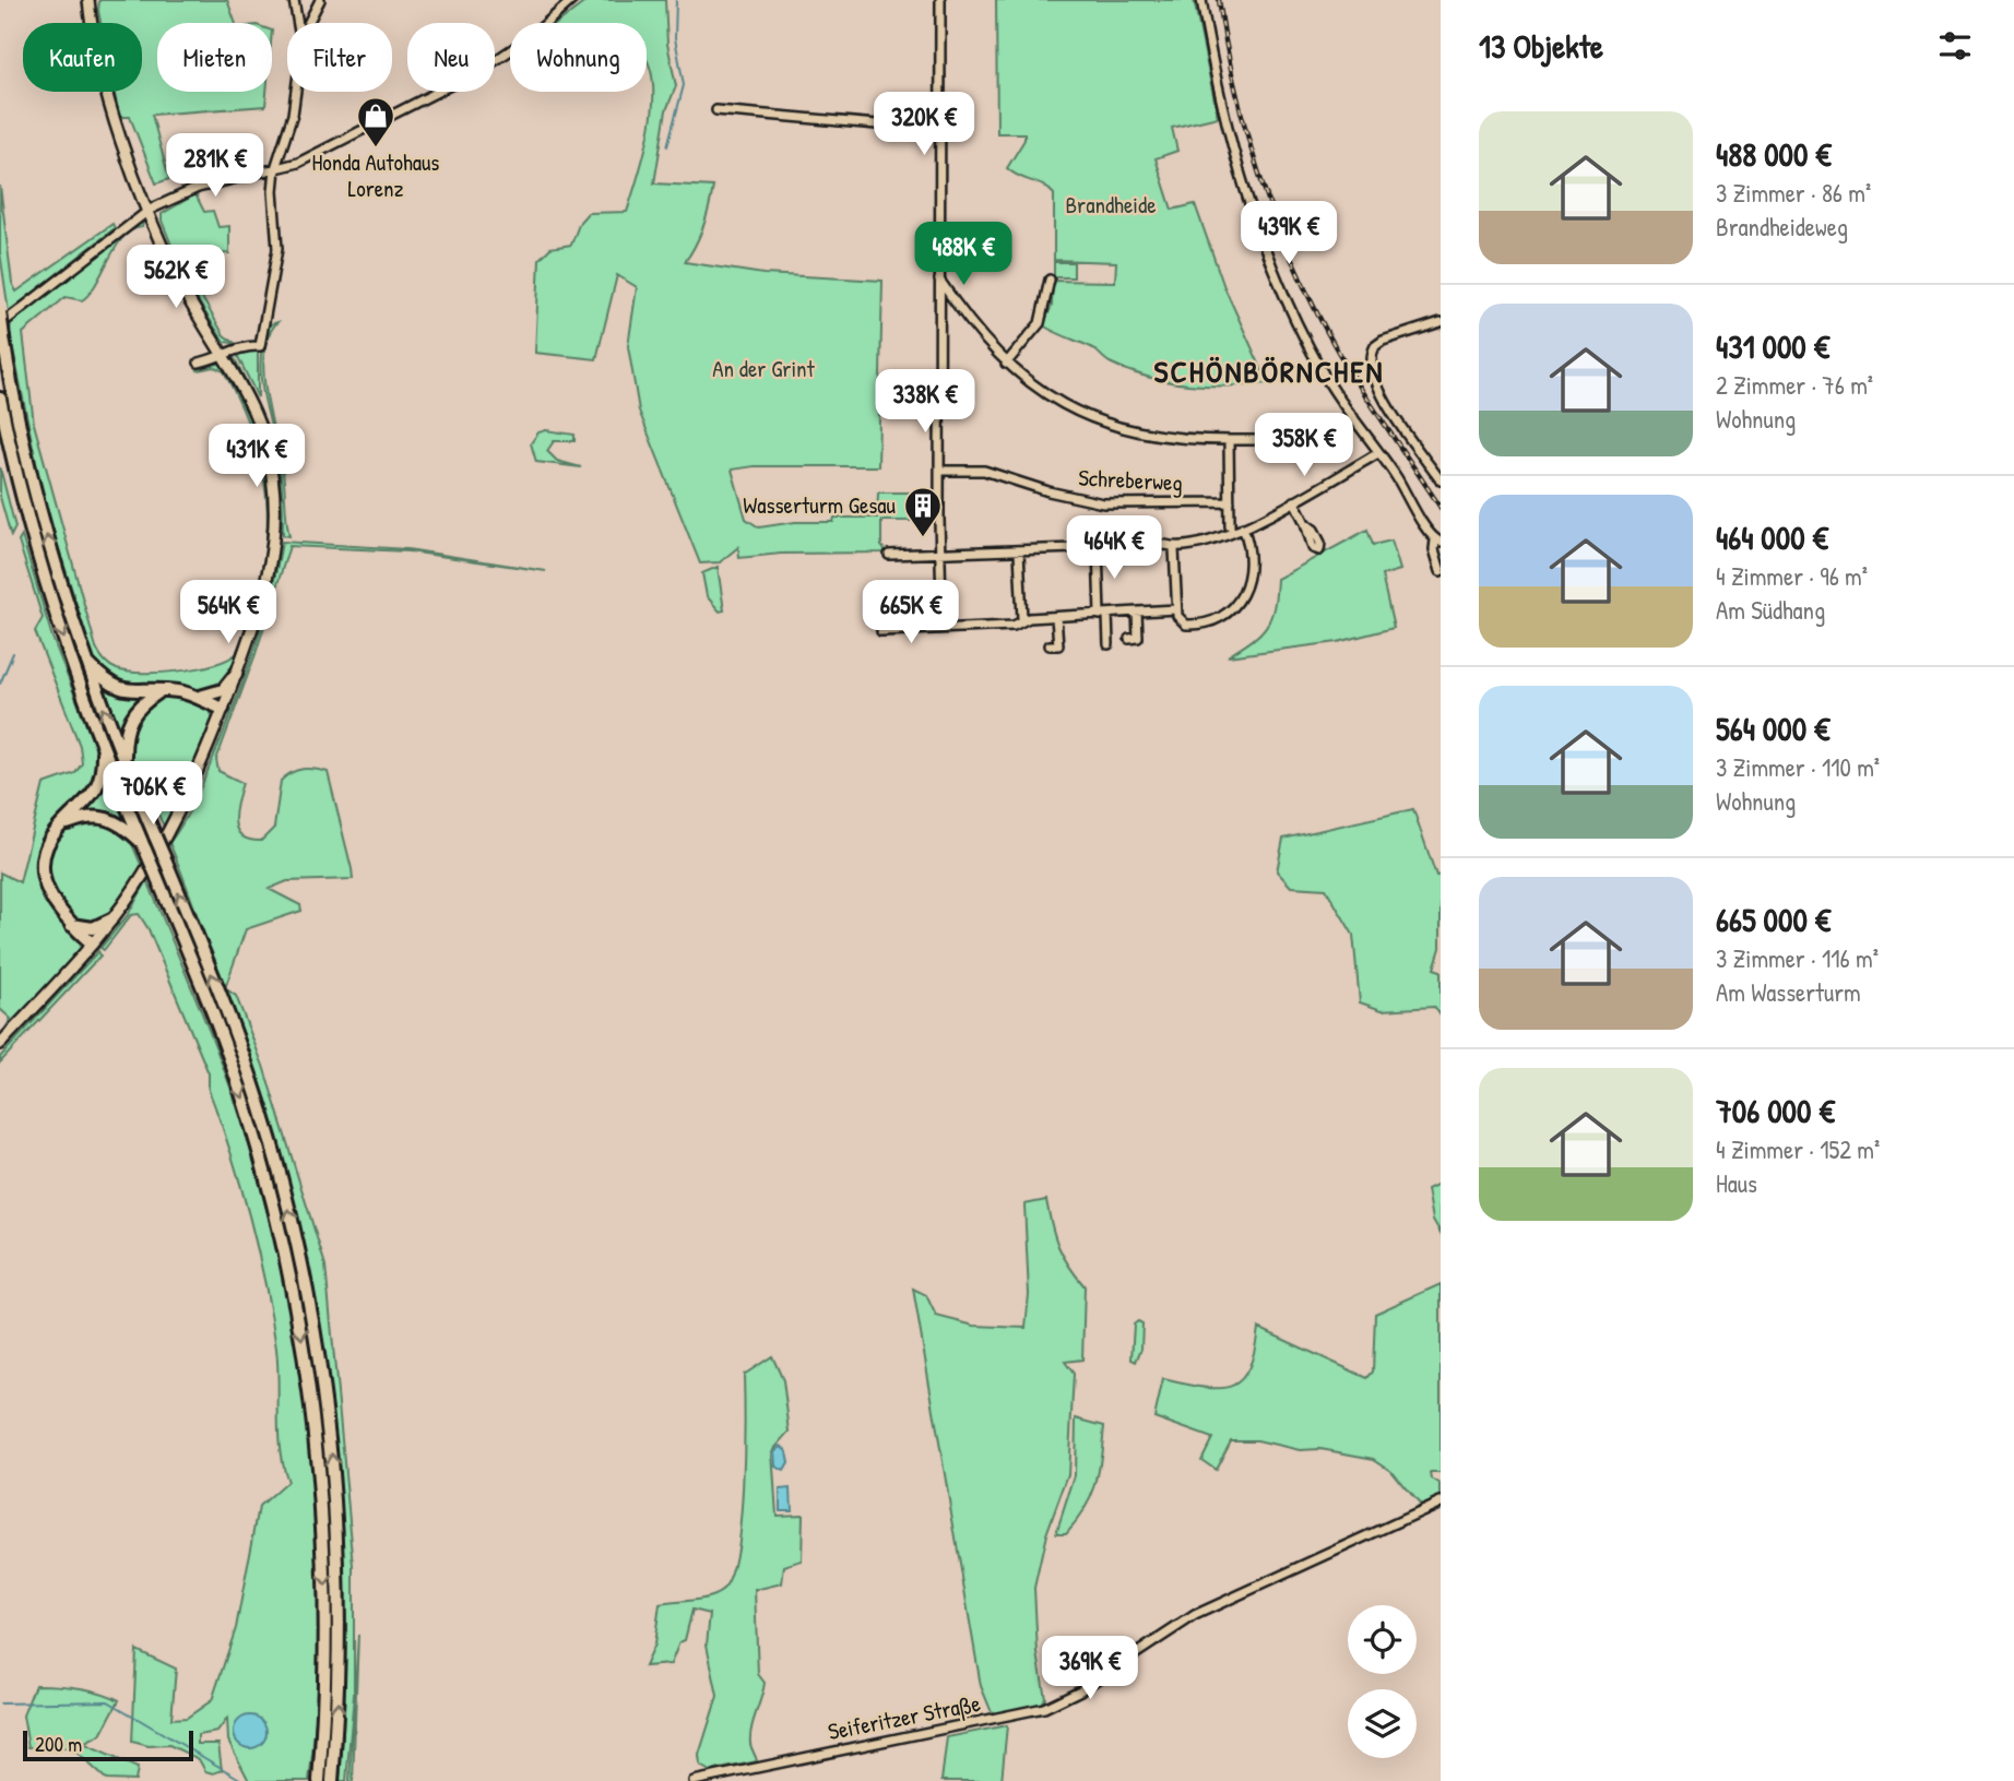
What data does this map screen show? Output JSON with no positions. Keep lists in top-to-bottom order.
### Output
{
  "streets": {
    "street": ["Schreberweg", "Seiferitzer Straße"]
  },
  "districts": ["SCHÖNBÖRNCHEN"],
  "parks": ["Brandheide", "An der Grint"],
  "places": {
    "shop": ["Honda Autohaus Lorenz"],
    "building": ["Wasserturm Gesau"]
  },
  "scale_bar": "200 m",
  "page": {
    "heading": "13 Objekte",
    "chip": [
      "Kaufen",
      "Mieten",
      "Filter",
      "Neu",
      "Wohnung"
    ],
    "price": [
      "320K €",
      "281K €",
      "439K €",
      "488K €",
      "562K €",
      "338K €",
      "358K €",
      "431K €",
      "464K €",
      "564K €",
      "665K €",
      "706K €",
      "369K €"
    ],
    "list": [
      {
        "name": "488 000 €",
        "note": "3 Zimmer · 86 m² · Brandheideweg"
      },
      {
        "name": "431 000 €",
        "note": "2 Zimmer · 76 m² · Wohnung"
      },
      {
        "name": "464 000 €",
        "note": "4 Zimmer · 96 m² · Am Südhang"
      },
      {
        "name": "564 000 €",
        "note": "3 Zimmer · 110 m² · Wohnung"
      },
      {
        "name": "665 000 €",
        "note": "3 Zimmer · 116 m² · Am Wasserturm"
      },
      {
        "name": "706 000 €",
        "note": "4 Zimmer · 152 m² · Haus"
      }
    ],
    "scale": "200 m"
  }
}
